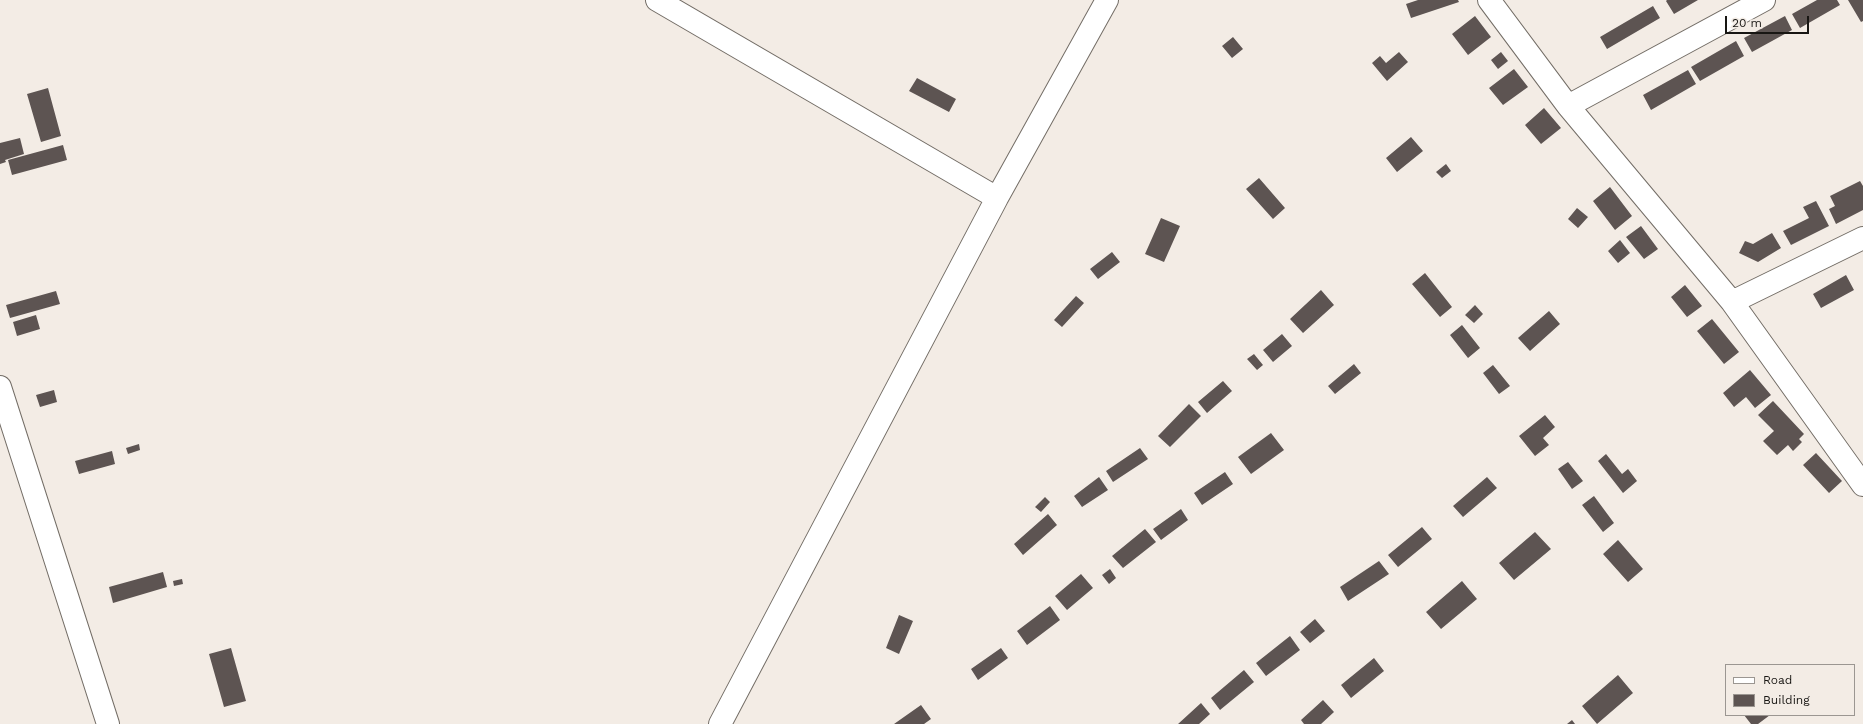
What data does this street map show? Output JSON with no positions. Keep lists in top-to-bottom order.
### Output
{
  "legend": ["Road", "Building"],
  "scale_bar": "20 m"
}
